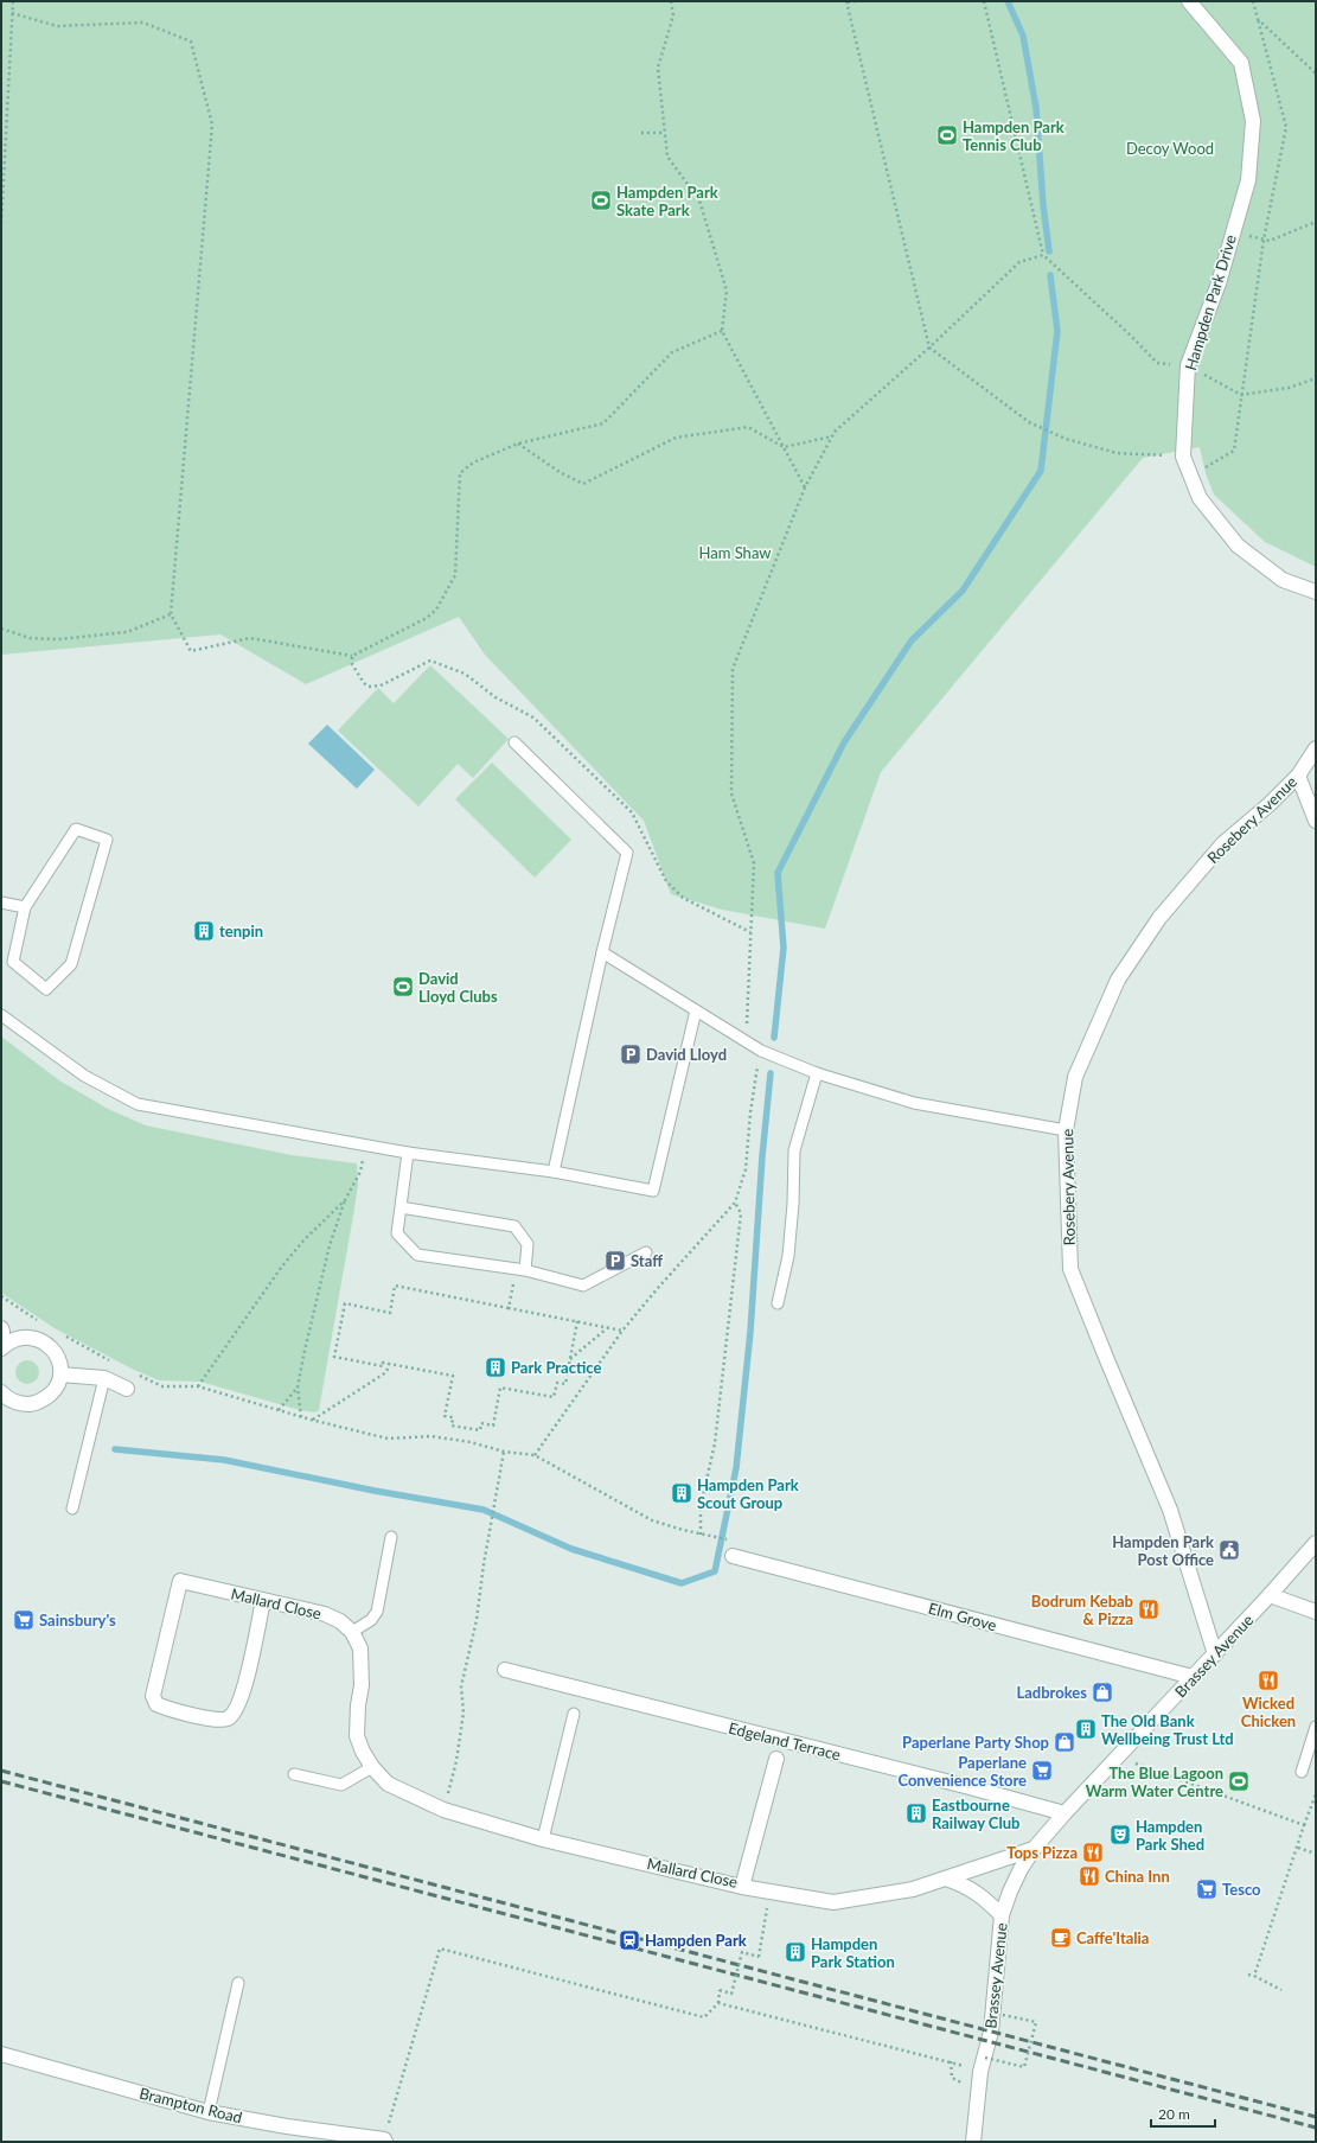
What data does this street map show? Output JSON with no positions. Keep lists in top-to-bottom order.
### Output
{
  "streets": {
    "street": [
      "Hampden Park Drive",
      "Rosebery Avenue",
      "Mallard Close",
      "Elm Grove",
      "Brassey Avenue",
      "Edgeland Terrace",
      "Brampton Road"
    ]
  },
  "crossings": [
    ["Rosebery Avenue", "Brassey Avenue"],
    ["Elm Grove", "Brassey Avenue"],
    ["Brassey Avenue", "Edgeland Terrace"]
  ],
  "parks": ["Decoy Wood", "Ham Shaw"],
  "places": {
    "sports": [
      "Hampden Park Tennis Club",
      "Hampden Park Skate Park",
      "David Lloyd Clubs",
      "The Blue Lagoon Warm Water Centre"
    ],
    "building": [
      "tenpin",
      "Park Practice",
      "Hampden Park Scout Group",
      "The Old Bank Wellbeing Trust Ltd",
      "Eastbourne Railway Club",
      "Hampden Park Station"
    ],
    "parking": ["David Lloyd", "Staff"],
    "public building": ["Hampden Park Post Office"],
    "restaurant": [
      "Bodrum Kebab & Pizza",
      "Wicked Chicken",
      "Tops Pizza",
      "China Inn"
    ],
    "supermarket": ["Sainsbury's", "Paperlane Convenience Store", "Tesco"],
    "shop": ["Ladbrokes", "Paperlane Party Shop"],
    "theatre": ["Hampden Park Shed"],
    "cafe": ["Caffe'Italia"],
    "station": ["Hampden Park"]
  },
  "scale_bar": "20 m"
}
